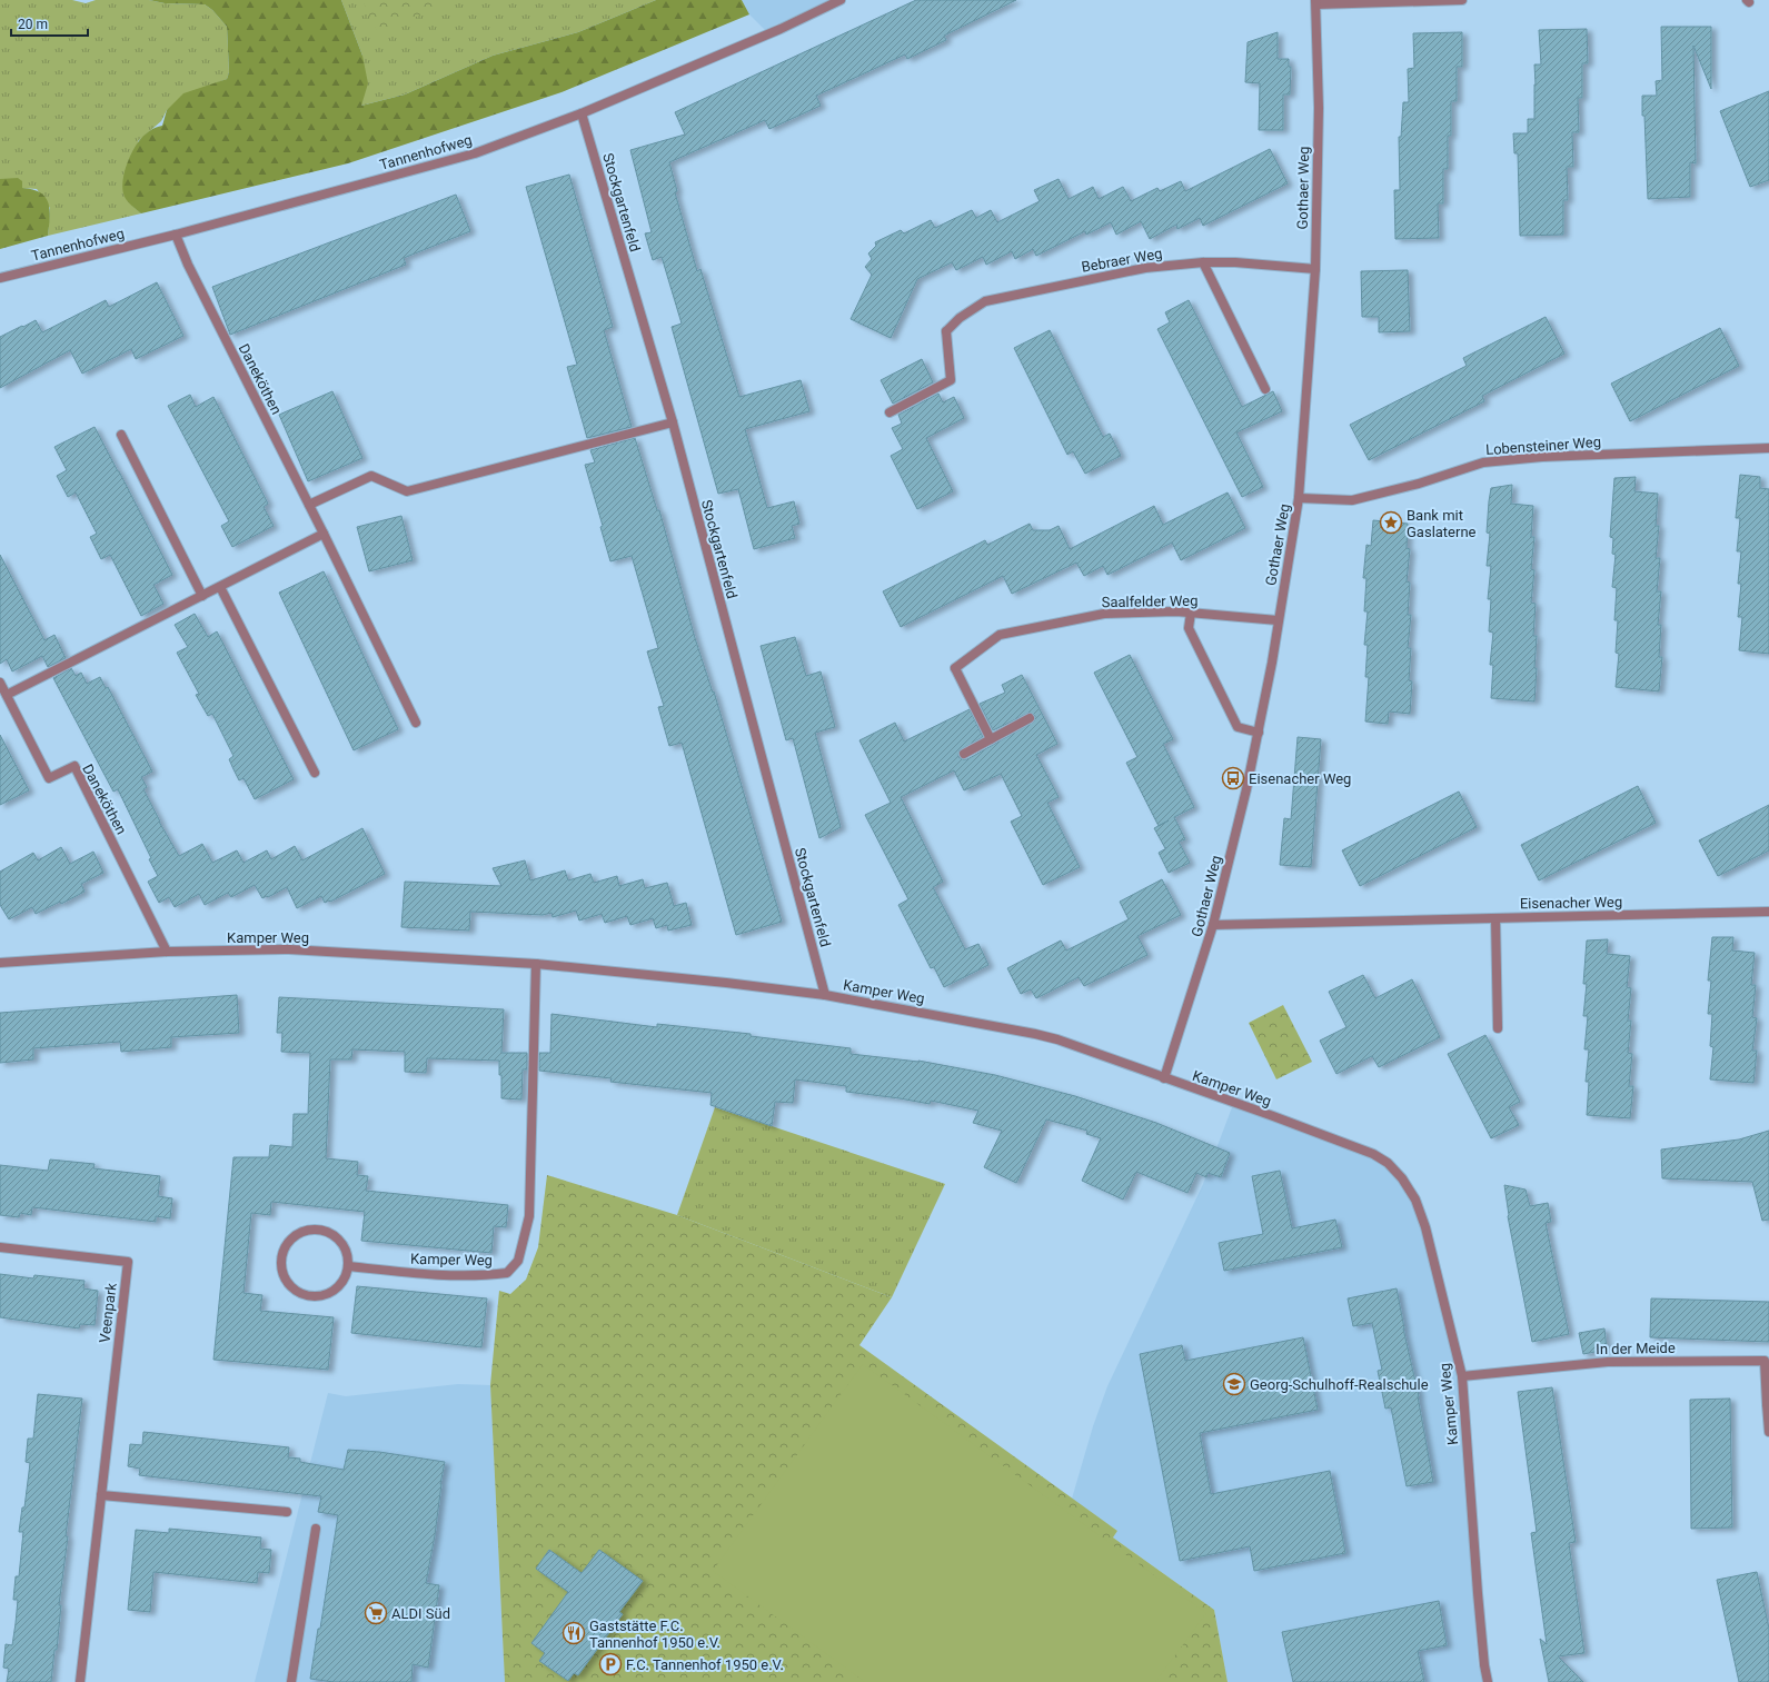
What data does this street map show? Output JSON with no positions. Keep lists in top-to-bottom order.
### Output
{
  "streets": {
    "street": [
      "Tannenhofweg",
      "Gothaer Weg",
      "Stockgartenfeld",
      "Bebraer Weg",
      "Daneköthen",
      "Lobensteiner Weg",
      "Saalfelder Weg",
      "Eisenacher Weg",
      "Kamper Weg",
      "Veenpark",
      "In der Meide"
    ]
  },
  "crossings": [
    ["Tannenhofweg", "Stockgartenfeld"],
    ["Tannenhofweg", "Daneköthen"],
    ["Gothaer Weg", "Bebraer Weg"],
    ["Gothaer Weg", "Lobensteiner Weg"],
    ["Gothaer Weg", "Saalfelder Weg"],
    ["Gothaer Weg", "Eisenacher Weg"],
    ["Gothaer Weg", "Kamper Weg"],
    ["Stockgartenfeld", "Kamper Weg"],
    ["Daneköthen", "Kamper Weg"],
    ["Kamper Weg", "In der Meide"]
  ],
  "places": {
    "place": ["Bank mit Gaslaterne"],
    "bus stop": ["Eisenacher Weg"],
    "school or university": ["Georg-Schulhoff-Realschule"],
    "supermarket": ["ALDI Süd"],
    "restaurant": ["Gaststätte F.C. Tannenhof 1950 e.V."],
    "parking": ["F.C. Tannenhof 1950 e.V."]
  },
  "scale_bar": "20 m"
}
